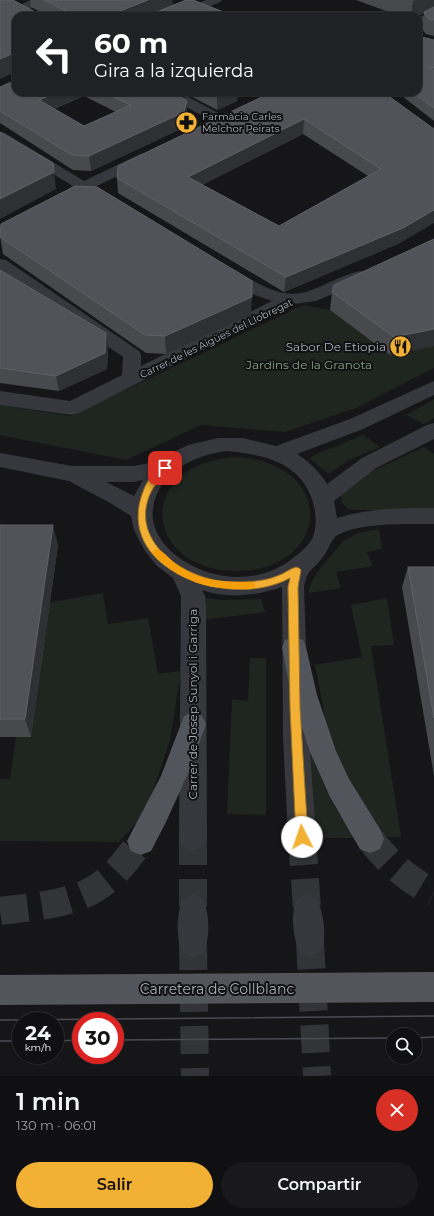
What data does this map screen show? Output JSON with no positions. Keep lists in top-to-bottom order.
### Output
{
  "streets": {
    "main road": ["Carretera de Collblanc"],
    "street": ["Carrer de les Aigües del Llobregat", "Carrer de Josep Sunyol i Garriga"]
  },
  "parks": ["Jardins de la Granota"],
  "places": {
    "pharmacy": ["Farmàcia Carles Melchor Peirats"],
    "restaurant": ["Sabor De Etiopia"]
  },
  "page": {
    "turn": ["60 m", "Gira a la izquierda"],
    "speed": "24 km/h",
    "limit": "30",
    "heading": ["1 min", "130 m · 06:01"],
    "buttons": ["Salir", "Compartir"]
  }
}
